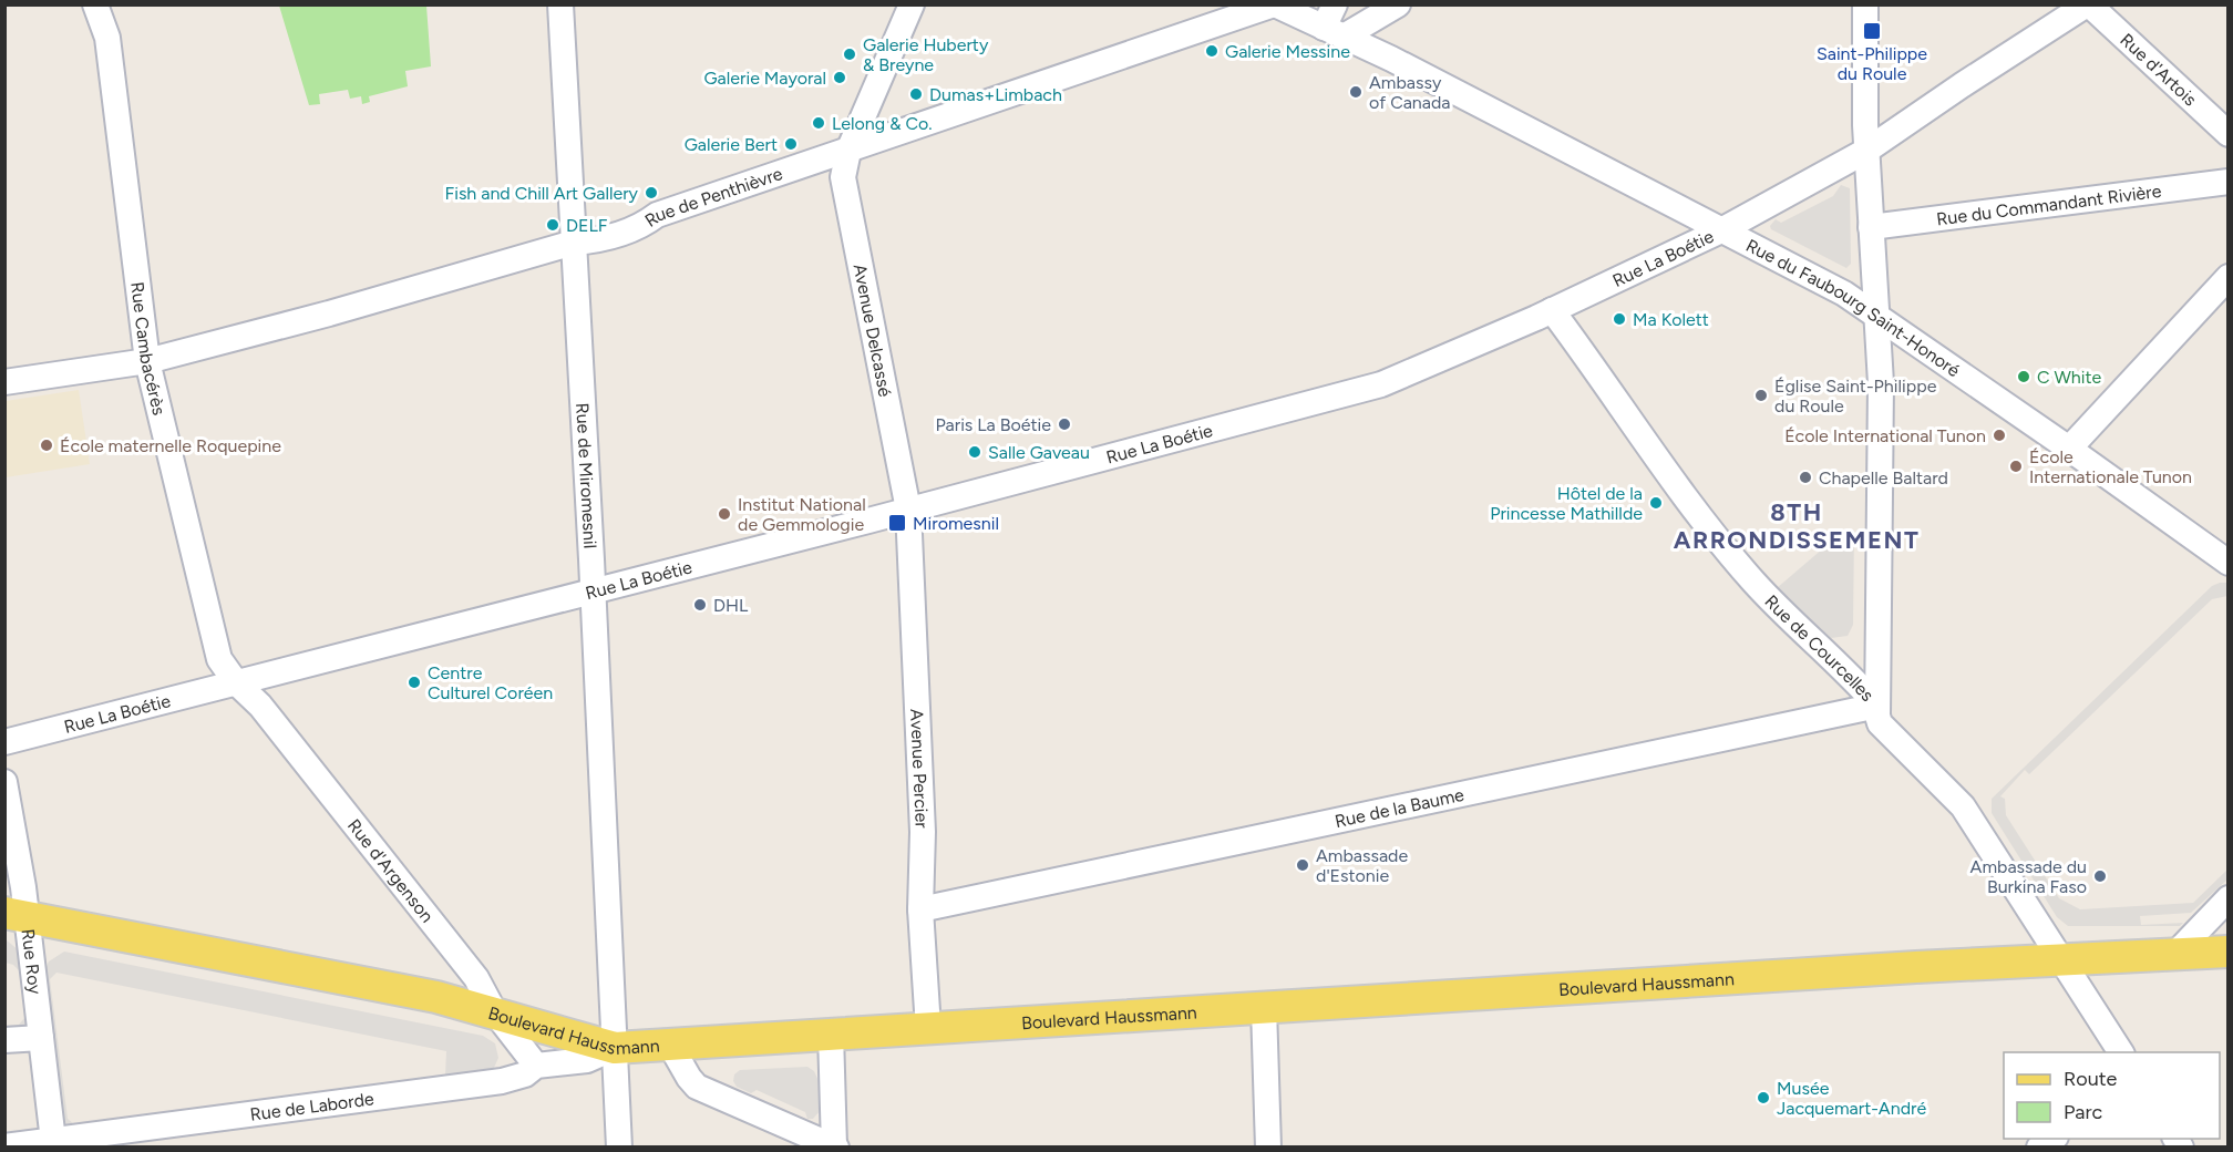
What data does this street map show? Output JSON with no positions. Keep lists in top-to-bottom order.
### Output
{
  "streets": {
    "main road": ["Boulevard Haussmann"],
    "street": [
      "Rue d'Artois",
      "Rue de Penthièvre",
      "Rue du Commandant Rivière",
      "Rue La Boétie",
      "Rue du Faubourg Saint-Honoré",
      "Avenue Delcassé",
      "Rue Cambacérès",
      "Rue de Miromesnil",
      "Rue de Courcelles",
      "Avenue Percier",
      "Rue de la Baume",
      "Rue d'Argenson",
      "Rue Roy",
      "Rue de Laborde"
    ]
  },
  "crossings": [
    ["Rue d'Artois", "Rue La Boétie"],
    ["Rue de Penthièvre", "Rue du Faubourg Saint-Honoré"],
    ["Rue de Penthièvre", "Avenue Delcassé"],
    ["Rue de Penthièvre", "Rue Cambacérès"],
    ["Rue de Penthièvre", "Rue de Miromesnil"],
    ["Rue La Boétie", "Rue du Faubourg Saint-Honoré"],
    ["Rue La Boétie", "Avenue Delcassé"],
    ["Rue La Boétie", "Rue Cambacérès"],
    ["Rue La Boétie", "Rue de Miromesnil"],
    ["Rue La Boétie", "Rue de Courcelles"],
    ["Rue La Boétie", "Avenue Percier"],
    ["Rue La Boétie", "Rue d'Argenson"],
    ["Avenue Delcassé", "Avenue Percier"],
    ["Rue Cambacérès", "Rue d'Argenson"],
    ["Rue de Miromesnil", "Boulevard Haussmann"],
    ["Rue de Miromesnil", "Rue de Laborde"],
    ["Rue de Courcelles", "Rue de la Baume"],
    ["Rue de Courcelles", "Boulevard Haussmann"],
    ["Avenue Percier", "Rue de la Baume"],
    ["Avenue Percier", "Boulevard Haussmann"],
    ["Rue d'Argenson", "Boulevard Haussmann"],
    ["Rue d'Argenson", "Rue de Laborde"],
    ["Rue Roy", "Boulevard Haussmann"],
    ["Rue Roy", "Rue de Laborde"],
    ["Boulevard Haussmann", "Rue de Laborde"]
  ],
  "districts": ["8TH ARRONDISSEMENT"],
  "places": {
    "transit": ["Saint-Philippe du Roule", "Miromesnil"],
    "other": [
      "Galerie Messine",
      "Galerie Huberty & Breyne",
      "Galerie Mayoral",
      "Ambassy of Canada",
      "Dumas+Limbach",
      "Lelong & Co.",
      "Galerie Bert",
      "Fish and Chill Art Gallery",
      "DELF",
      "Ma Kolett",
      "C White",
      "Église Saint-Philippe du Roule",
      "Paris La Boétie",
      "École International Tunon",
      "École maternelle Roquepine",
      "Salle Gaveau",
      "École Internationale Tunon",
      "Chapelle Baltard",
      "Hôtel de la Princesse Mathillde",
      "Institut National de Gemmologie",
      "DHL",
      "Centre Culturel Coréen",
      "Ambassade d'Estonie",
      "Ambassade du Burkina Faso",
      "Musée Jacquemart-André"
    ]
  },
  "legend": ["Route", "Parc"]
}
